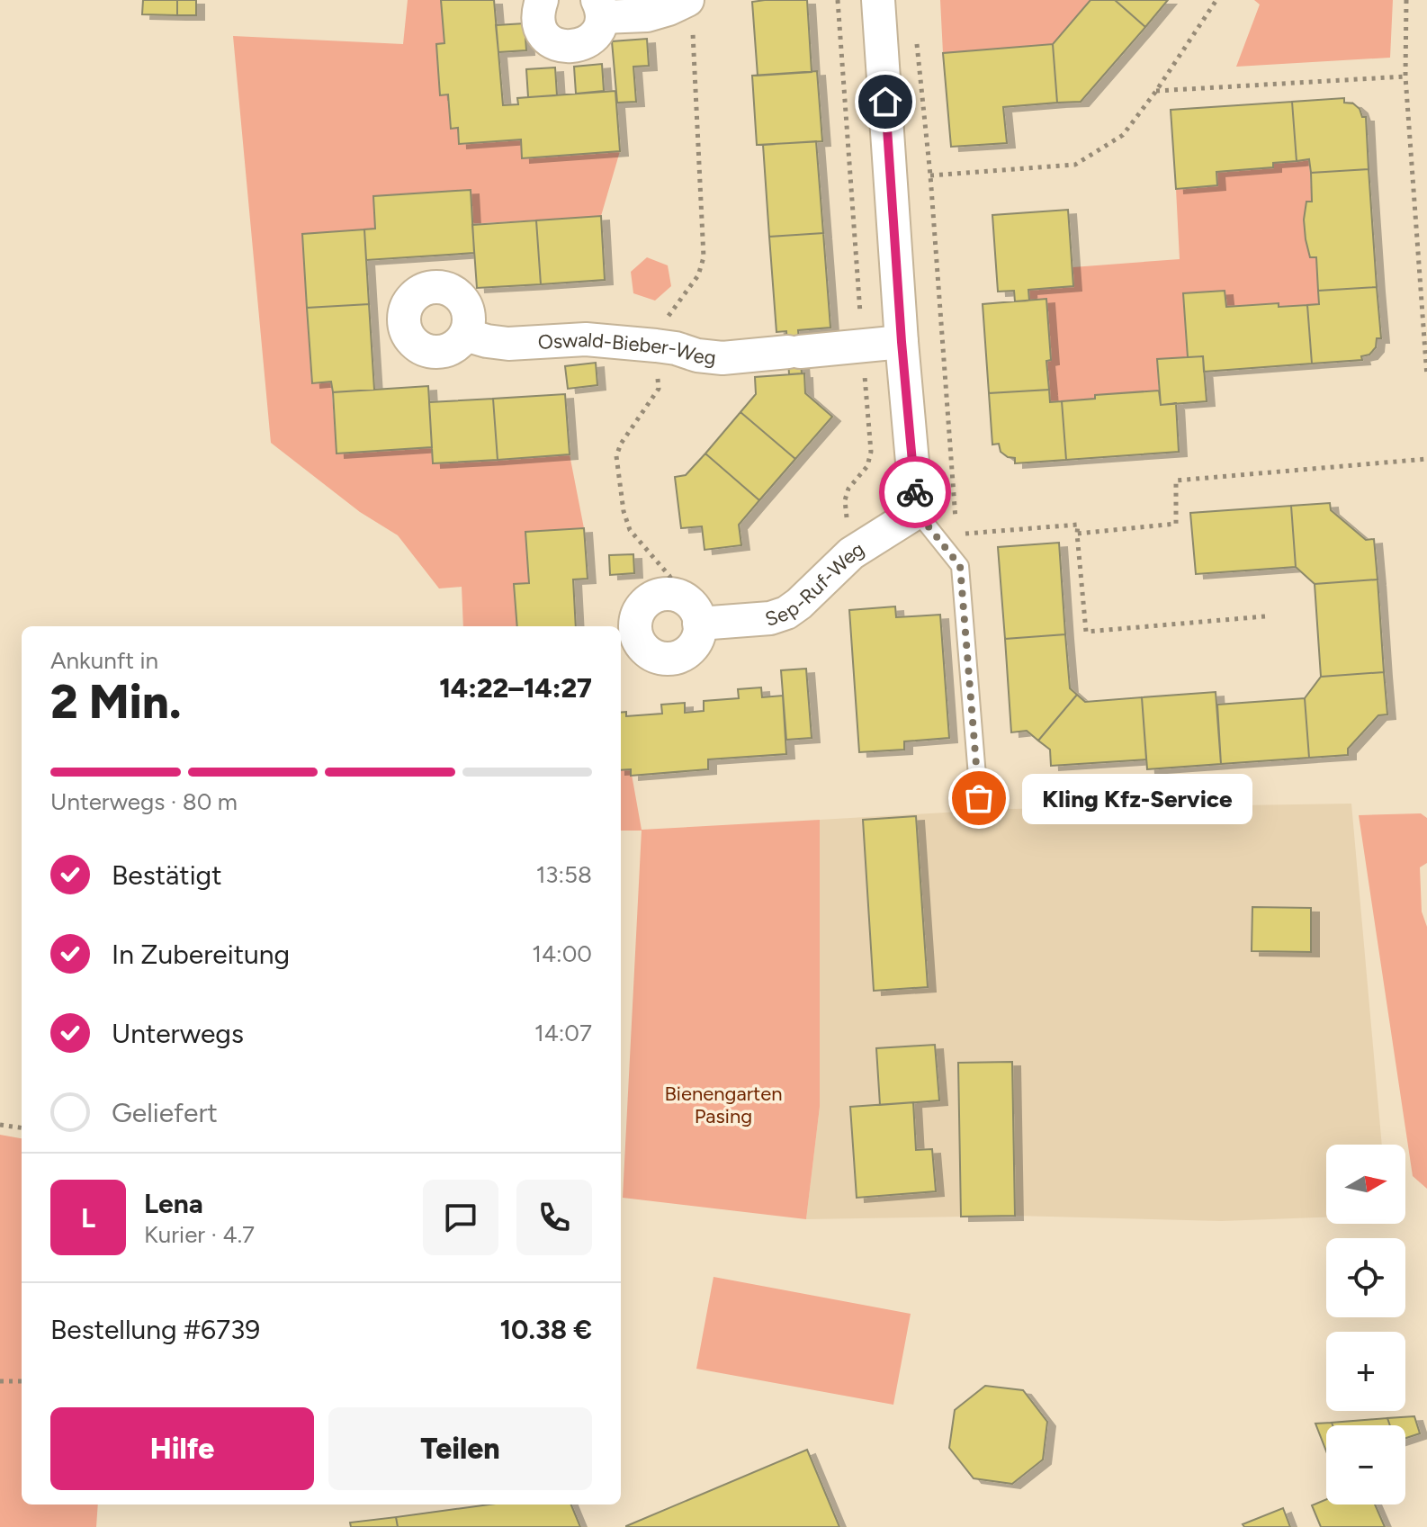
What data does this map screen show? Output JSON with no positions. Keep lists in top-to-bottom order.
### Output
{
  "streets": {
    "street": ["Oswald-Bieber-Weg", "Sep-Ruf-Weg"]
  },
  "parks": ["Bienengarten Pasing"],
  "places": ["Kling Kfz-Service"],
  "north": "right",
  "page": {
    "heading": ["2 Min.", "Ankunft in", "14:22–14:27"],
    "panel": [
      "Lena",
      "Kurier · 4.7",
      "Bestellung #6739",
      "10.38 €"
    ],
    "bar": "Unterwegs · 80 m",
    "bubble": "Kling Kfz-Service",
    "list": [
      ["Bestätigt", "13:58"],
      ["In Zubereitung", "14:00"],
      ["Unterwegs", "14:07"],
      "Geliefert"
    ],
    "map_buttons": ["+", "−"],
    "round": "L",
    "buttons": ["Hilfe", "Teilen"]
  }
}
